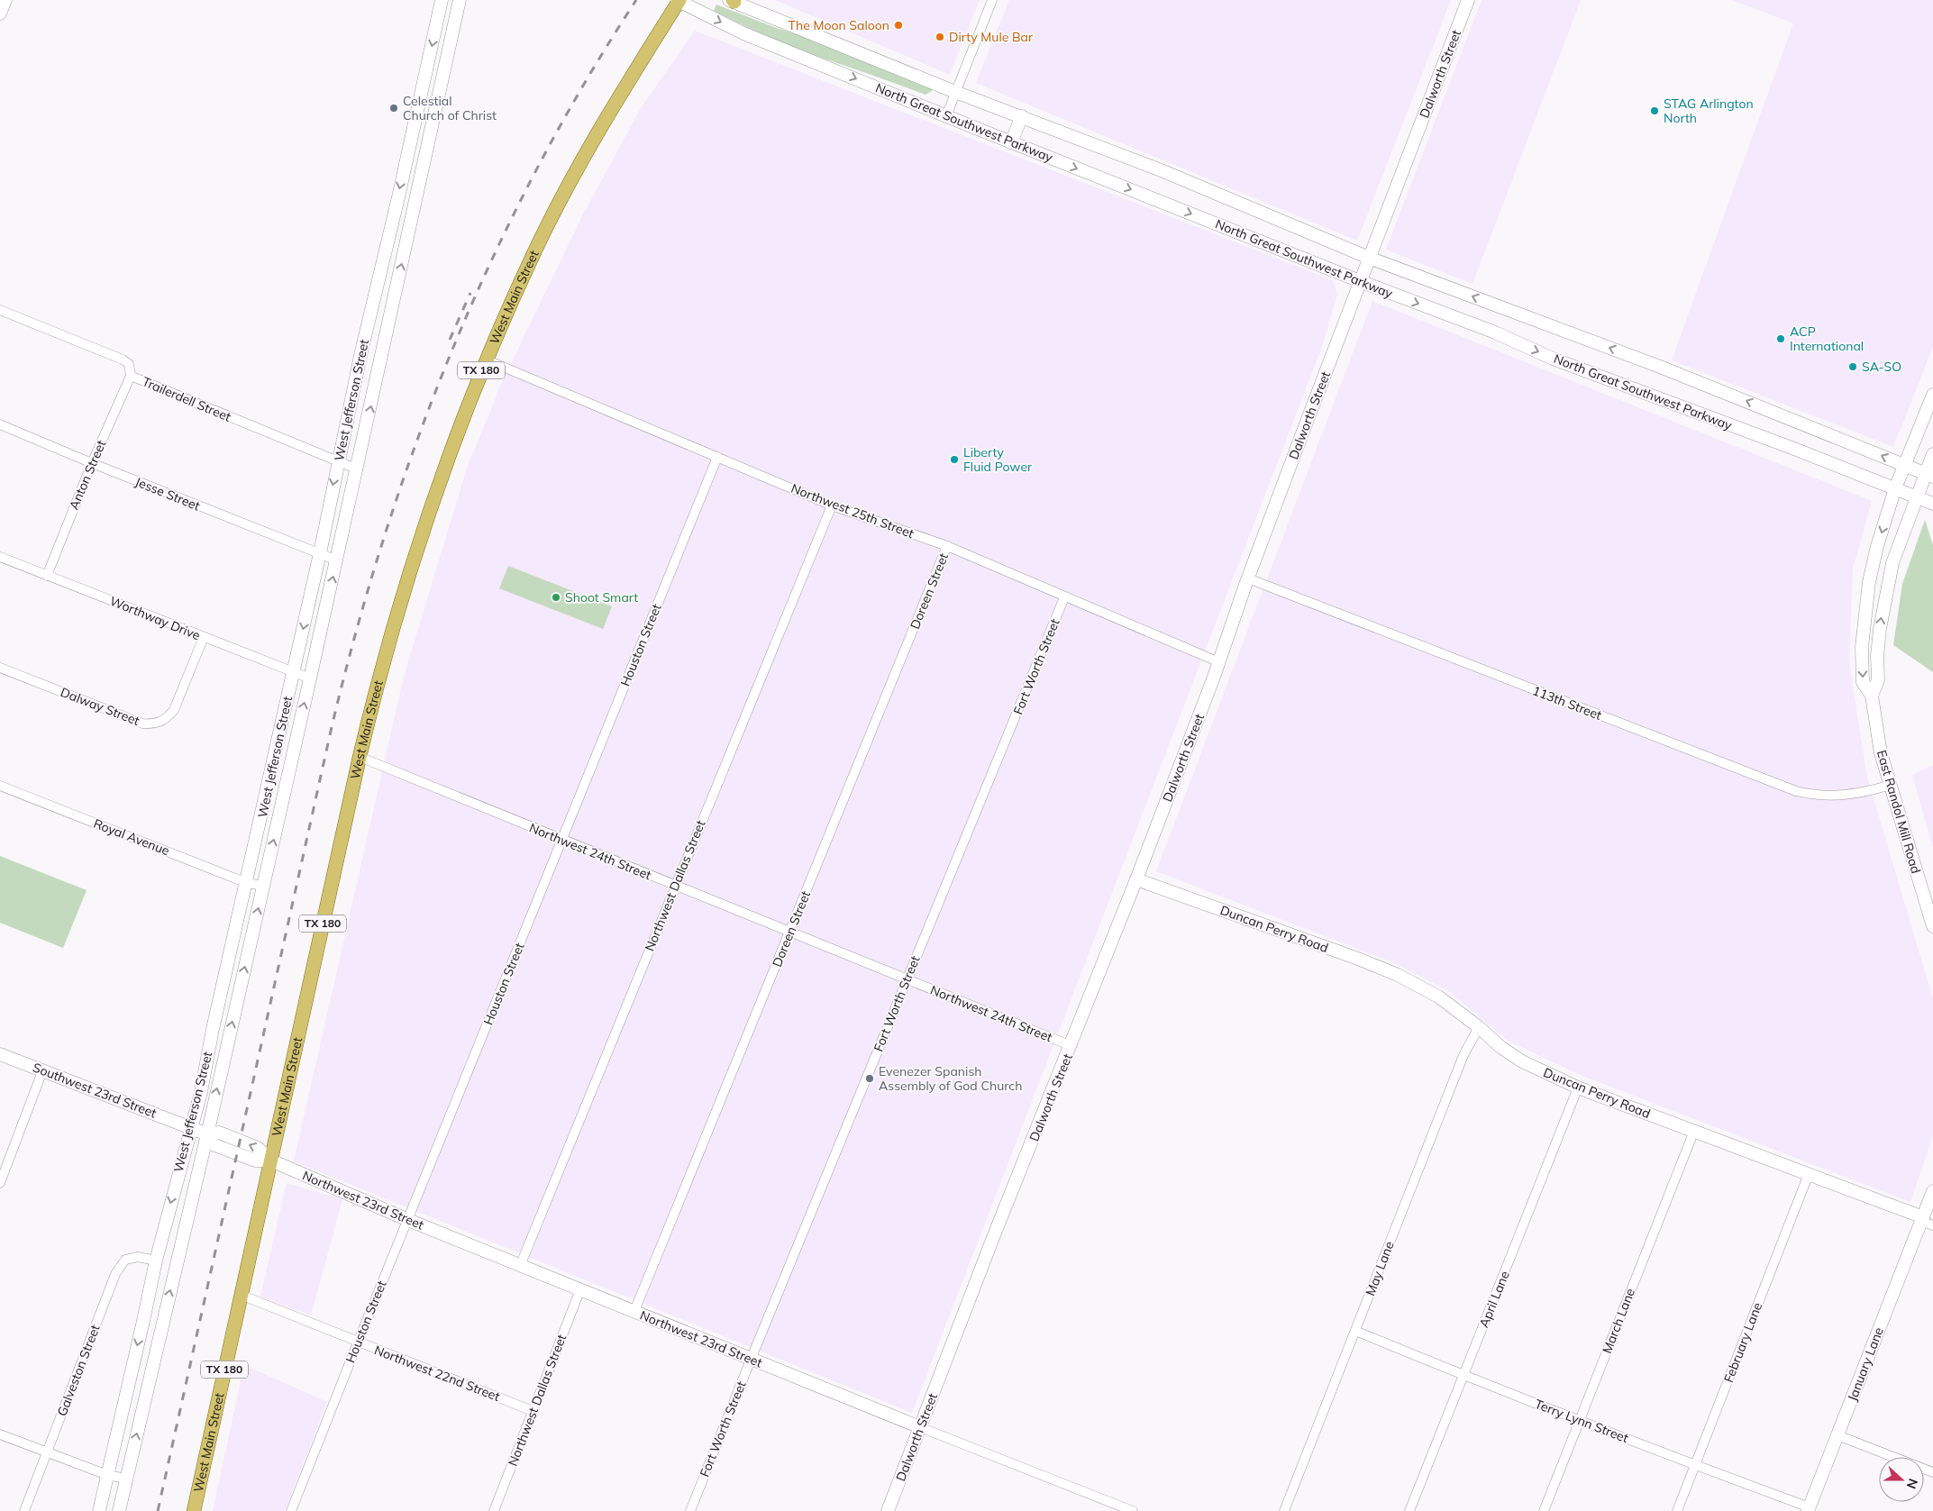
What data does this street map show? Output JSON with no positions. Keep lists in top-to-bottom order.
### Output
{
  "streets": {
    "main road": [
      "Dalworth Street",
      "North Great Southwest Parkway",
      "West Main Street",
      "TX 180",
      "West Jefferson Street",
      "East Randol Mill Road",
      "Duncan Perry Road",
      "Southwest 23rd Street",
      "Northwest 23rd Street",
      "January Lane"
    ],
    "street": [
      "Trailerdell Street",
      "Anton Street",
      "Jesse Street",
      "Northwest 25th Street",
      "Doreen Street",
      "Worthway Drive",
      "Houston Street",
      "Fort Worth Street",
      "113th Street",
      "Dalway Street",
      "Royal Avenue",
      "Northwest 24th Street",
      "Northwest Dallas Street",
      "May Lane",
      "April Lane",
      "March Lane",
      "February Lane",
      "Galveston Street",
      "Northwest 22nd Street",
      "Terry Lynn Street"
    ]
  },
  "crossings": [
    ["Dalworth Street", "North Great Southwest Parkway"],
    ["Dalworth Street", "Northwest 25th Street"],
    ["Dalworth Street", "113th Street"],
    ["Dalworth Street", "Northwest 24th Street"],
    ["Dalworth Street", "Duncan Perry Road"],
    ["Dalworth Street", "Northwest 23rd Street"],
    ["North Great Southwest Parkway", "West Main Street"],
    ["North Great Southwest Parkway", "East Randol Mill Road"],
    ["West Main Street", "Northwest 25th Street"],
    ["West Main Street", "Northwest 24th Street"],
    ["West Main Street", "Northwest 23rd Street"],
    ["West Main Street", "Northwest 22nd Street"],
    ["Trailerdell Street", "West Jefferson Street"],
    ["Trailerdell Street", "Anton Street"],
    ["West Jefferson Street", "Jesse Street"],
    ["West Jefferson Street", "Worthway Drive"],
    ["West Jefferson Street", "Royal Avenue"],
    ["West Jefferson Street", "Southwest 23rd Street"],
    ["West Jefferson Street", "Northwest 23rd Street"],
    ["West Jefferson Street", "Galveston Street"],
    ["Anton Street", "Jesse Street"],
    ["Anton Street", "Worthway Drive"],
    ["Northwest 25th Street", "Doreen Street"],
    ["Northwest 25th Street", "Houston Street"],
    ["Northwest 25th Street", "Fort Worth Street"],
    ["Northwest 25th Street", "Northwest Dallas Street"],
    ["Doreen Street", "Northwest 24th Street"],
    ["Doreen Street", "Northwest 23rd Street"],
    ["Worthway Drive", "Dalway Street"],
    ["Houston Street", "Northwest 24th Street"],
    ["Houston Street", "Northwest 23rd Street"],
    ["Houston Street", "Northwest 22nd Street"],
    ["Fort Worth Street", "Northwest 24th Street"],
    ["Fort Worth Street", "Northwest 23rd Street"],
    ["113th Street", "East Randol Mill Road"],
    ["Northwest 24th Street", "Northwest Dallas Street"],
    ["Northwest Dallas Street", "Northwest 23rd Street"],
    ["Northwest Dallas Street", "Northwest 22nd Street"],
    ["Duncan Perry Road", "May Lane"],
    ["Duncan Perry Road", "April Lane"],
    ["Duncan Perry Road", "March Lane"],
    ["Duncan Perry Road", "February Lane"],
    ["Duncan Perry Road", "January Lane"],
    ["Southwest 23rd Street", "Northwest 23rd Street"],
    ["May Lane", "Terry Lynn Street"],
    ["April Lane", "Terry Lynn Street"],
    ["March Lane", "Terry Lynn Street"],
    ["February Lane", "Terry Lynn Street"],
    ["January Lane", "Terry Lynn Street"]
  ],
  "places": [
    "The Moon Saloon",
    "Dirty Mule Bar",
    "Celestial Church of Christ",
    "STAG Arlington North",
    "ACP International",
    "SA-SO",
    "Liberty Fluid Power",
    "Shoot Smart",
    "Evenezer Spanish Assembly of God Church"
  ],
  "north": "right"
}
